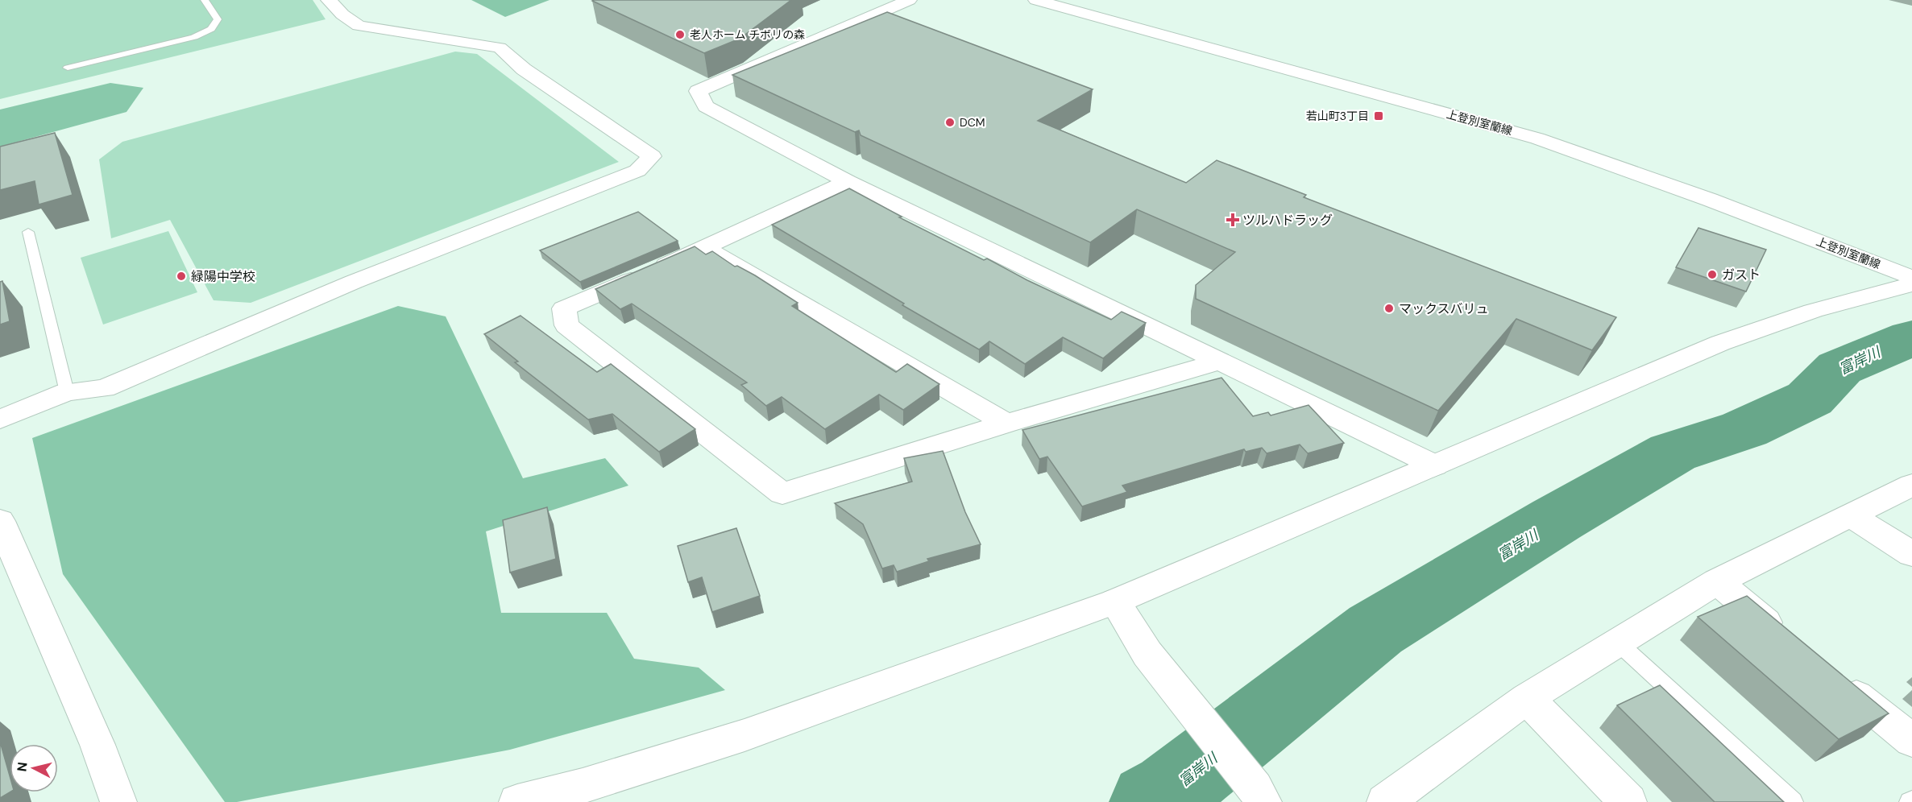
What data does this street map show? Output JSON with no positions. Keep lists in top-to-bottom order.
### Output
{
  "streets": {
    "street": ["上登別室蘭線"]
  },
  "water": ["富岸川"],
  "places": {
    "other": [
      "老人ホーム チボリの森",
      "DCM",
      "ガスト",
      "緑陽中学校",
      "マックスバリュ"
    ],
    "transit": ["若山町3丁目"],
    "health": ["ツルハドラッグ"]
  },
  "north": "left"
}
